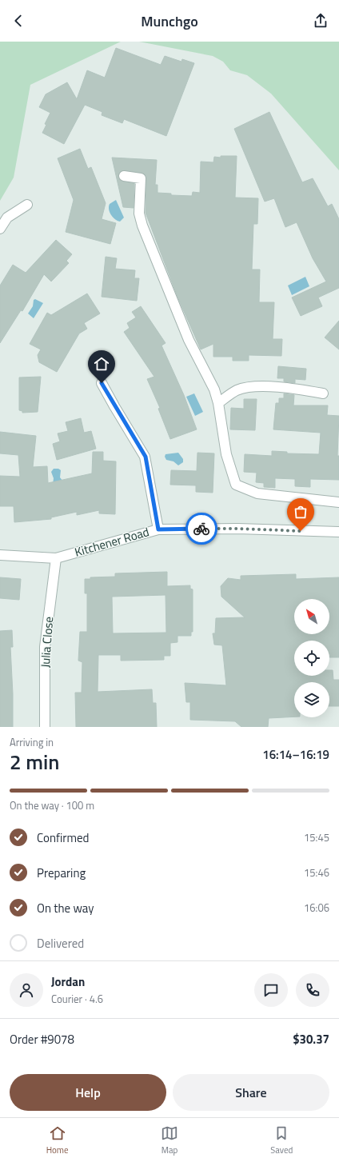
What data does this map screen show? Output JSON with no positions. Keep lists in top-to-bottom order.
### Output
{
  "streets": {
    "street": ["Kitchener Road", "Julia Close"]
  },
  "crossings": [
    ["Kitchener Road", "Julia Close"]
  ],
  "north": "top left",
  "page": {
    "header": "Munchgo",
    "heading": ["2 min", "Arriving in", "16:14–16:19"],
    "panel": [
      "Jordan",
      "Courier · 4.6",
      "Order #9078",
      "$30.37"
    ],
    "bar": "On the way · 100 m",
    "list": [
      ["Confirmed", "15:45"],
      ["Preparing", "15:46"],
      ["On the way", "16:06"],
      "Delivered"
    ],
    "buttons": ["Help", "Share"],
    "tabs": ["Home", "Map", "Saved"]
  }
}
